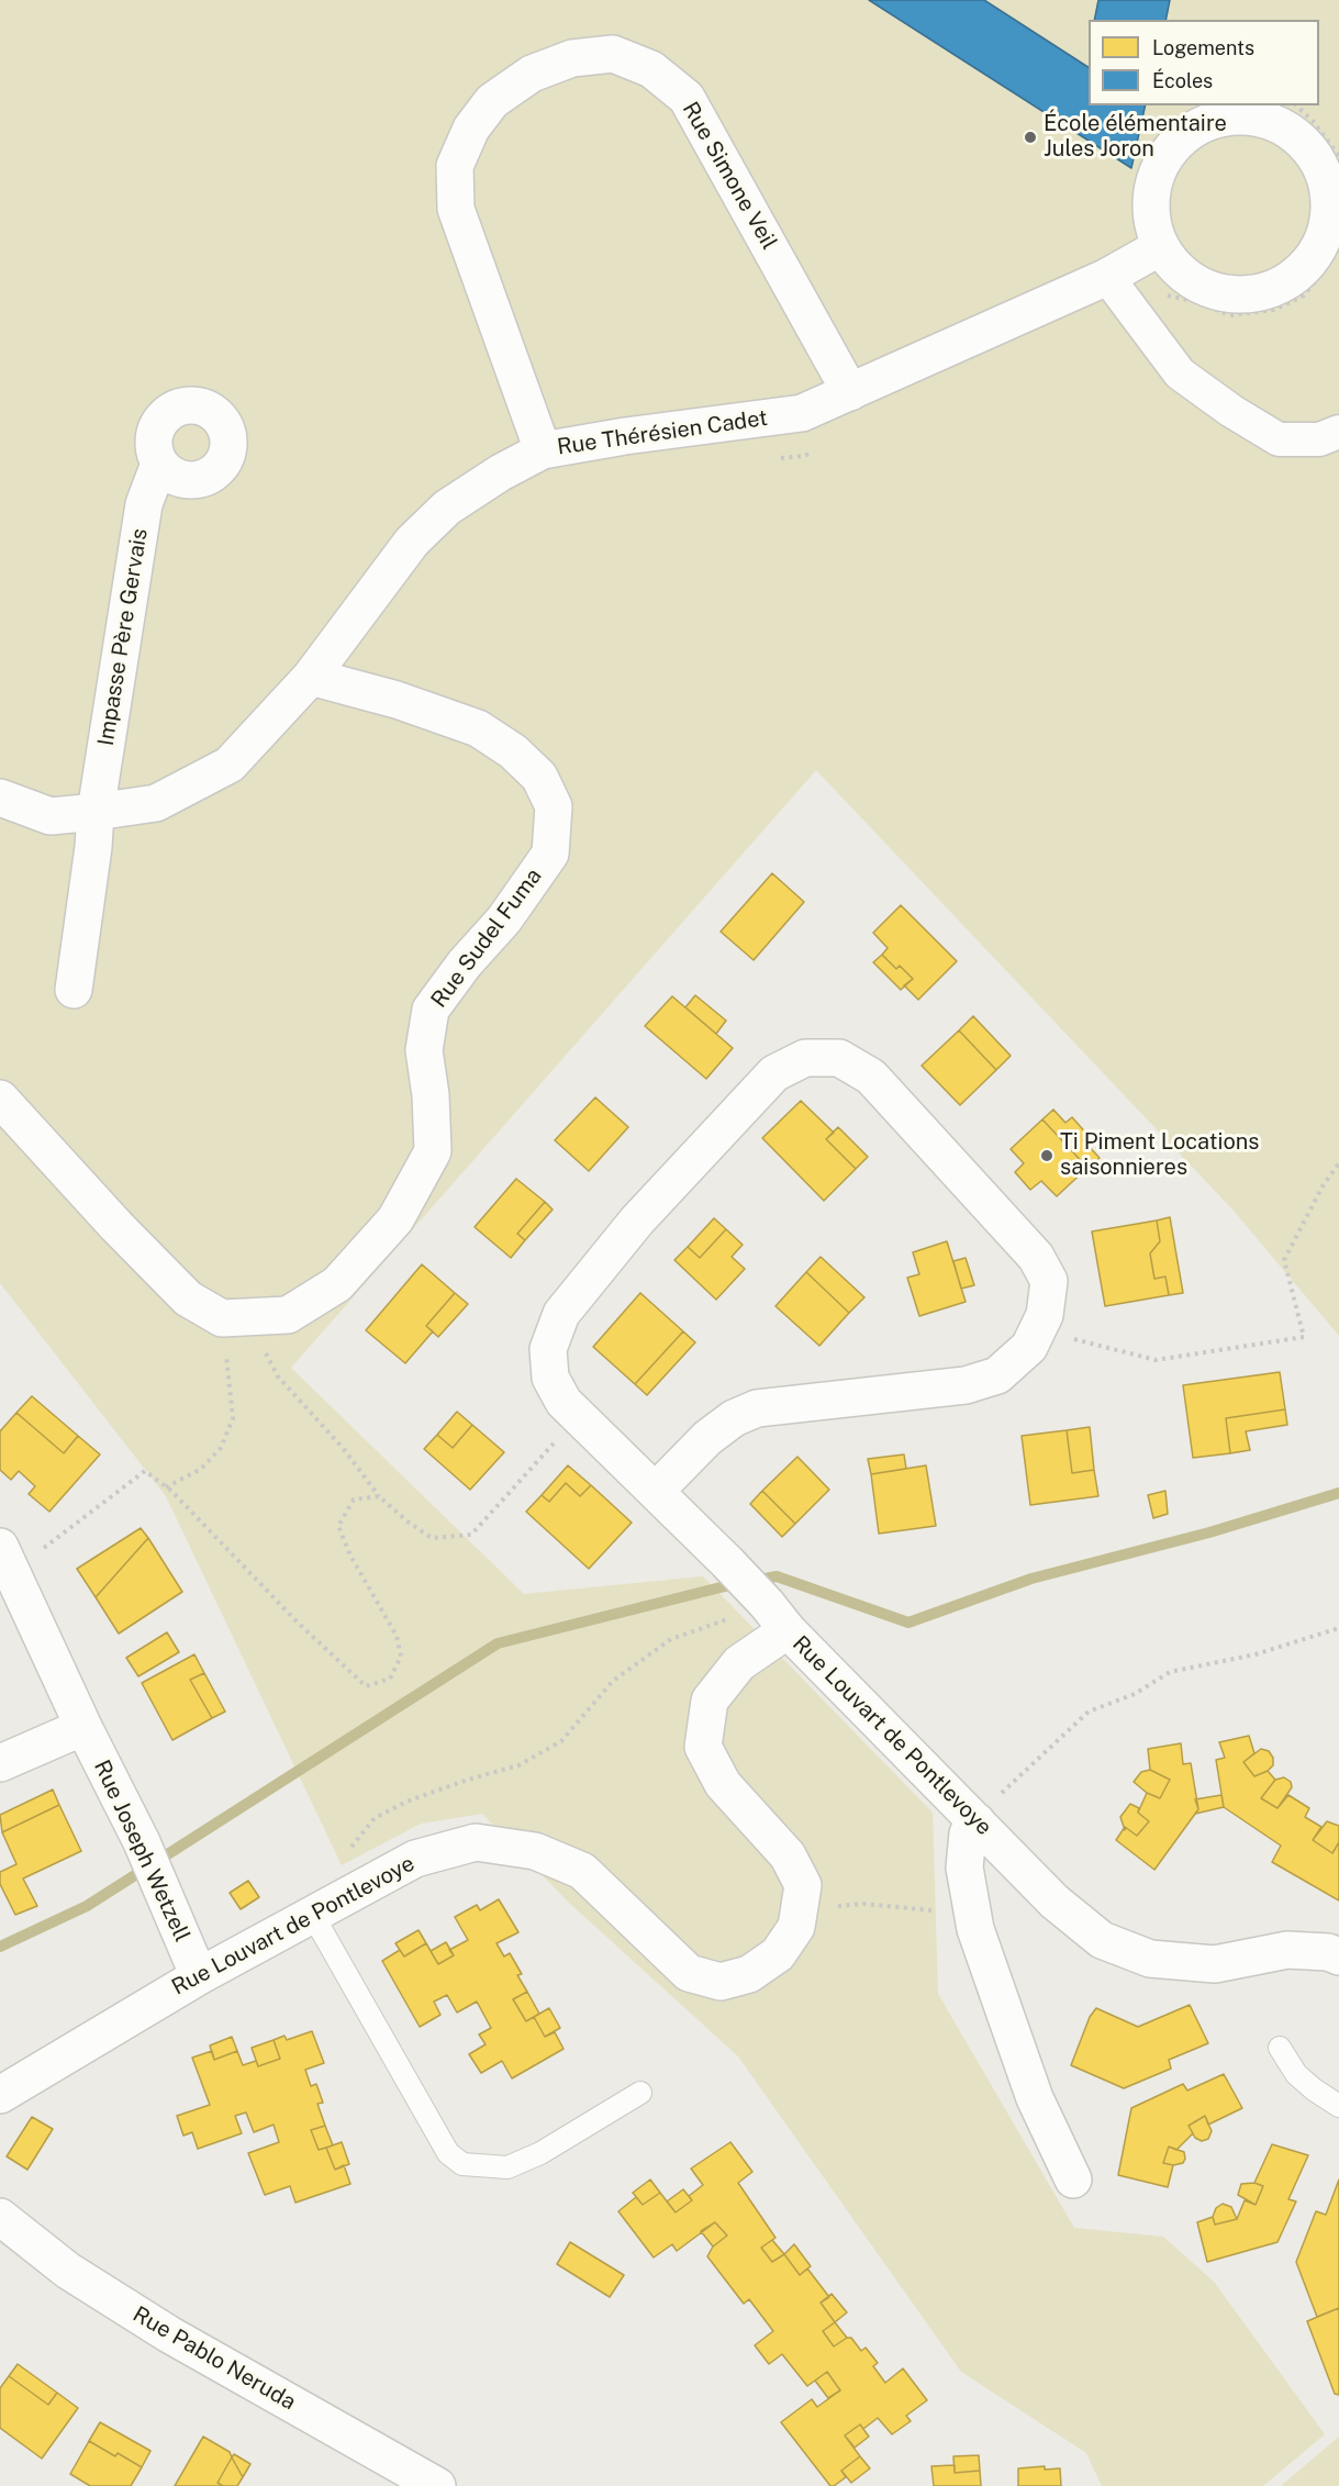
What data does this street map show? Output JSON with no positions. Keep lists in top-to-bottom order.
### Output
{
  "streets": {
    "street": [
      "Rue Simone Veil",
      "Rue Thérésien Cadet",
      "Impasse Père Gervais",
      "Rue Sudel Fuma",
      "Rue Louvart de Pontlevoye",
      "Rue Joseph Wetzell",
      "Rue Pablo Neruda"
    ]
  },
  "crossings": [
    ["Rue Simone Veil", "Rue Thérésien Cadet"],
    ["Rue Thérésien Cadet", "Impasse Père Gervais"],
    ["Rue Thérésien Cadet", "Rue Sudel Fuma"],
    ["Rue Louvart de Pontlevoye", "Rue Joseph Wetzell"]
  ],
  "places": ["École élémentaire Jules Joron", "Ti Piment Locations saisonnieres"],
  "legend": ["Logements", "Écoles"]
}
